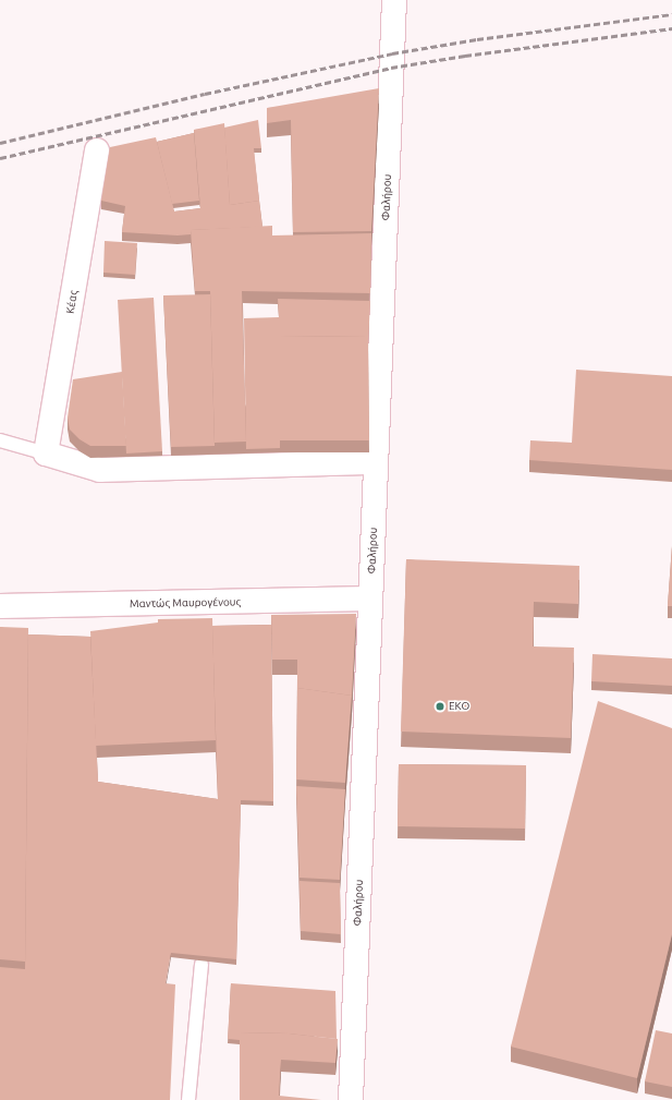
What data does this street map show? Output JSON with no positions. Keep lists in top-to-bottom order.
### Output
{
  "streets": {
    "street": ["Φαλήρου", "Κέας", "Μαντώς Μαυρογένους"]
  },
  "crossings": [
    ["Φαλήρου", "Μαντώς Μαυρογένους"]
  ],
  "places": ["EKO"]
}
